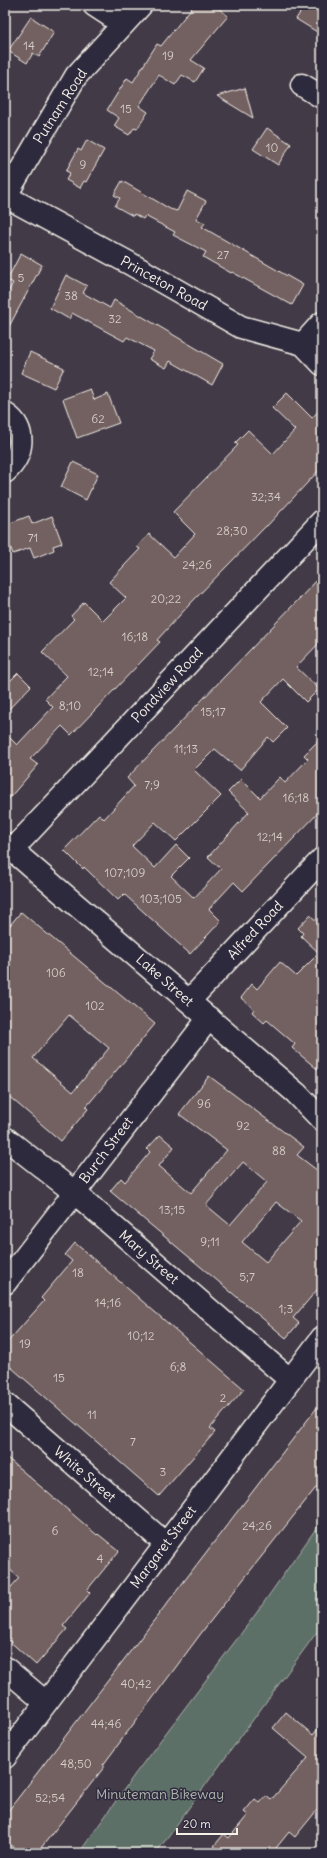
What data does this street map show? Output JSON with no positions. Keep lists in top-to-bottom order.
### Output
{
  "streets": {
    "street": [
      "Putnam Road",
      "Princeton Road",
      "Pondview Road",
      "Alfred Road",
      "Lake Street",
      "Burch Street",
      "Mary Street",
      "White Street",
      "Margaret Street"
    ]
  },
  "crossings": [
    ["Putnam Road", "Princeton Road"],
    ["Pondview Road", "Lake Street"],
    ["Alfred Road", "Lake Street"],
    ["Lake Street", "Burch Street"],
    ["Burch Street", "Mary Street"],
    ["Mary Street", "Margaret Street"],
    ["White Street", "Margaret Street"]
  ],
  "parks": ["Minuteman Bikeway"],
  "house_numbers": [
    "14",
    "19",
    "15",
    "10",
    "9",
    "27",
    "5",
    "38",
    "32",
    "62",
    "32;34",
    "28;30",
    "71",
    "24;26",
    "20;22",
    "16;18",
    "12;14",
    "8;10",
    "15;17",
    "11;13",
    "7;9",
    "16;18",
    "12;14",
    "107;109",
    "103;105",
    "106",
    "102",
    "96",
    "92",
    "88",
    "13;15",
    "9;11",
    "18",
    "5;7",
    "14;16",
    "1;3",
    "10;12",
    "19",
    "6;8",
    "15",
    "2",
    "11",
    "7",
    "3",
    "24;26",
    "6",
    "4",
    "40;42",
    "44;46",
    "48;50",
    "52;54"
  ],
  "scale_bar": "20 m"
}
